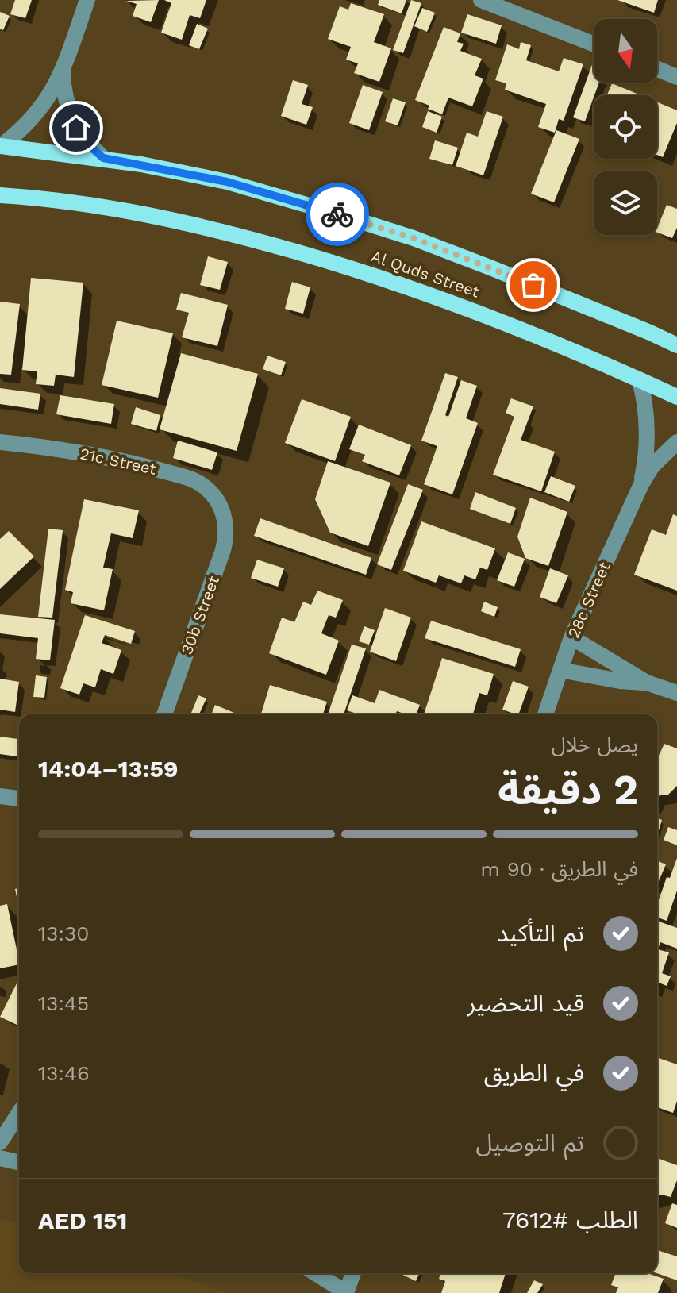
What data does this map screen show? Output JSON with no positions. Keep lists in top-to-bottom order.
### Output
{
  "streets": {
    "main road": ["Al Quds Street"],
    "street": ["21c Street", "28c Street", "30b Street"]
  },
  "crossings": [
    ["Al Quds Street", "28c Street"],
    ["21c Street", "30b Street"]
  ],
  "north": "bottom",
  "page": {
    "heading": ["2 دقيقة", "يصل خلال", "13:59–14:04"],
    "panel": ["الطلب #7612", "AED 151"],
    "bar": "في الطريق · 90 m",
    "list": [
      ["تم التأكيد", "13:30"],
      ["قيد التحضير", "13:45"],
      ["في الطريق", "13:46"],
      "تم التوصيل"
    ]
  }
}
